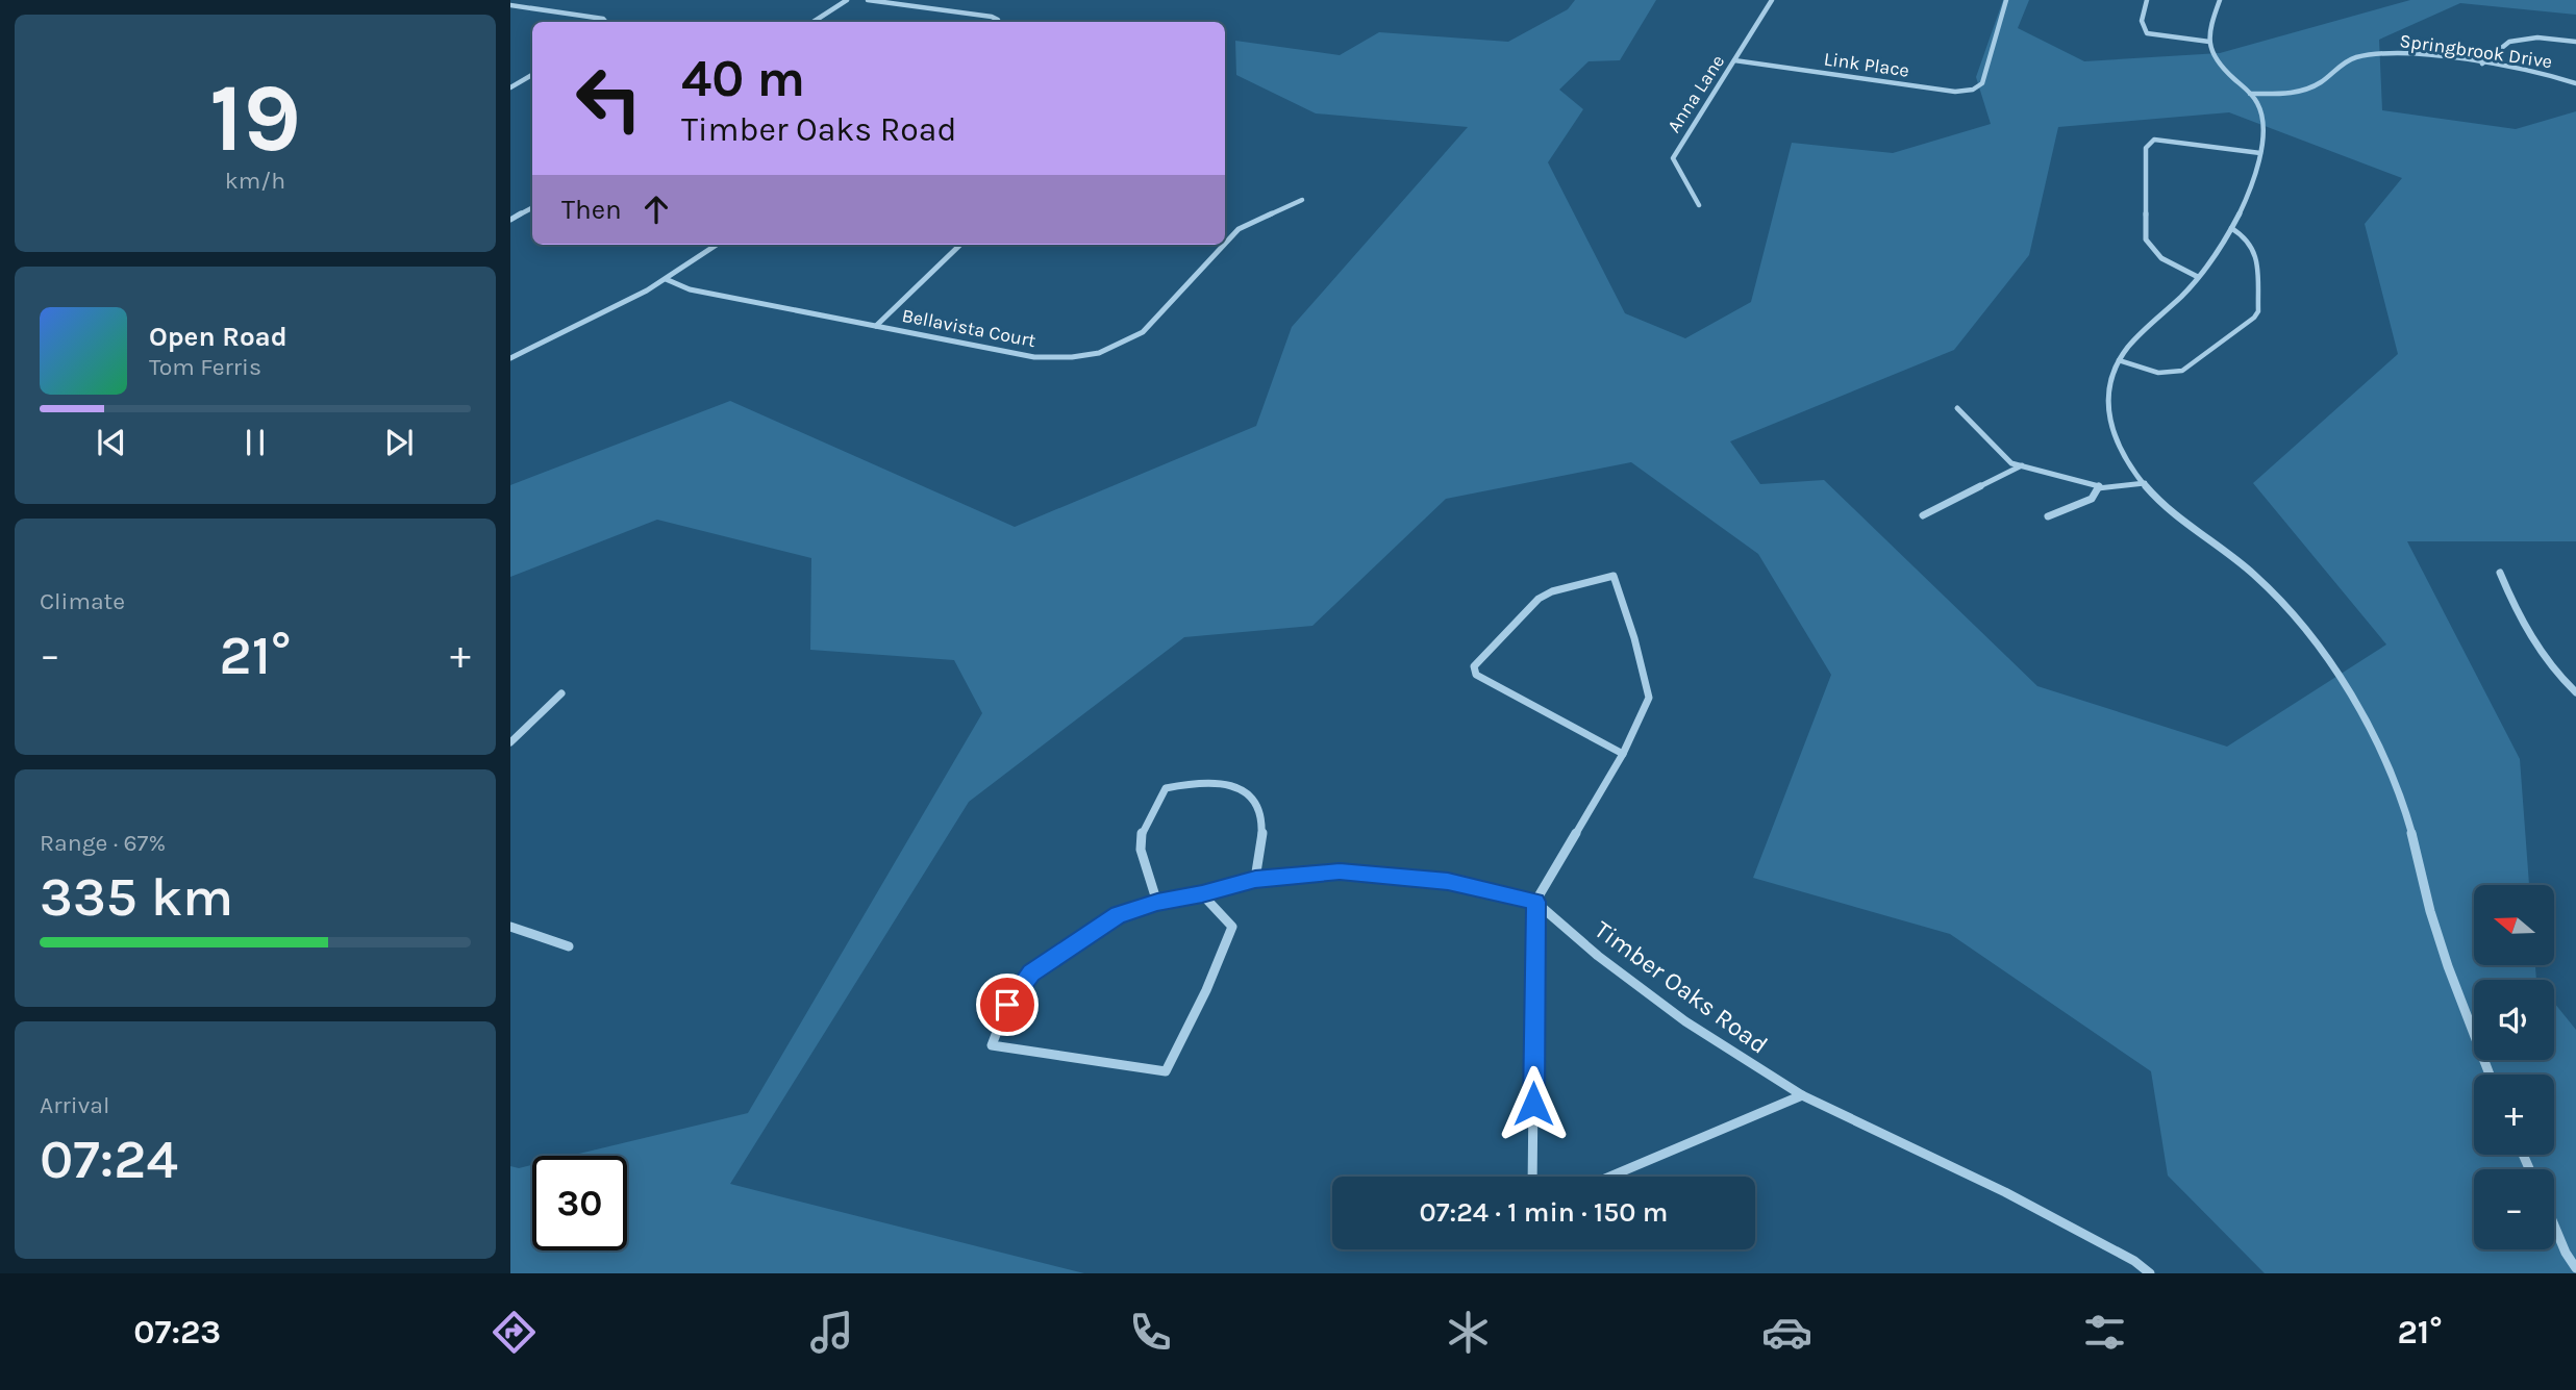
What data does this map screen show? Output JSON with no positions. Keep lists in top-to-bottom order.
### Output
{
  "streets": {
    "street": [
      "Springbrook Drive",
      "Link Place",
      "Anna Lane",
      "Bellavista Court",
      "Timber Oaks Road"
    ]
  },
  "crossings": [
    ["Link Place", "Anna Lane"]
  ],
  "north": "left",
  "page": {
    "tile": [
      ["19", "km/h"],
      "Climate",
      ["Range · 67%", "335 km"],
      ["Arrival", "07:24"]
    ],
    "turn": ["40 m", "Timber Oaks Road"],
    "then": "Then",
    "song": ["Open Road", "Tom Ferris"],
    "heat": ["−", "21°", "+"],
    "map_buttons": ["+", "−"],
    "limit": "30",
    "trip": "07:24 · 1 min · 150 m",
    "tabs": ["07:23", "21°"]
  }
}
